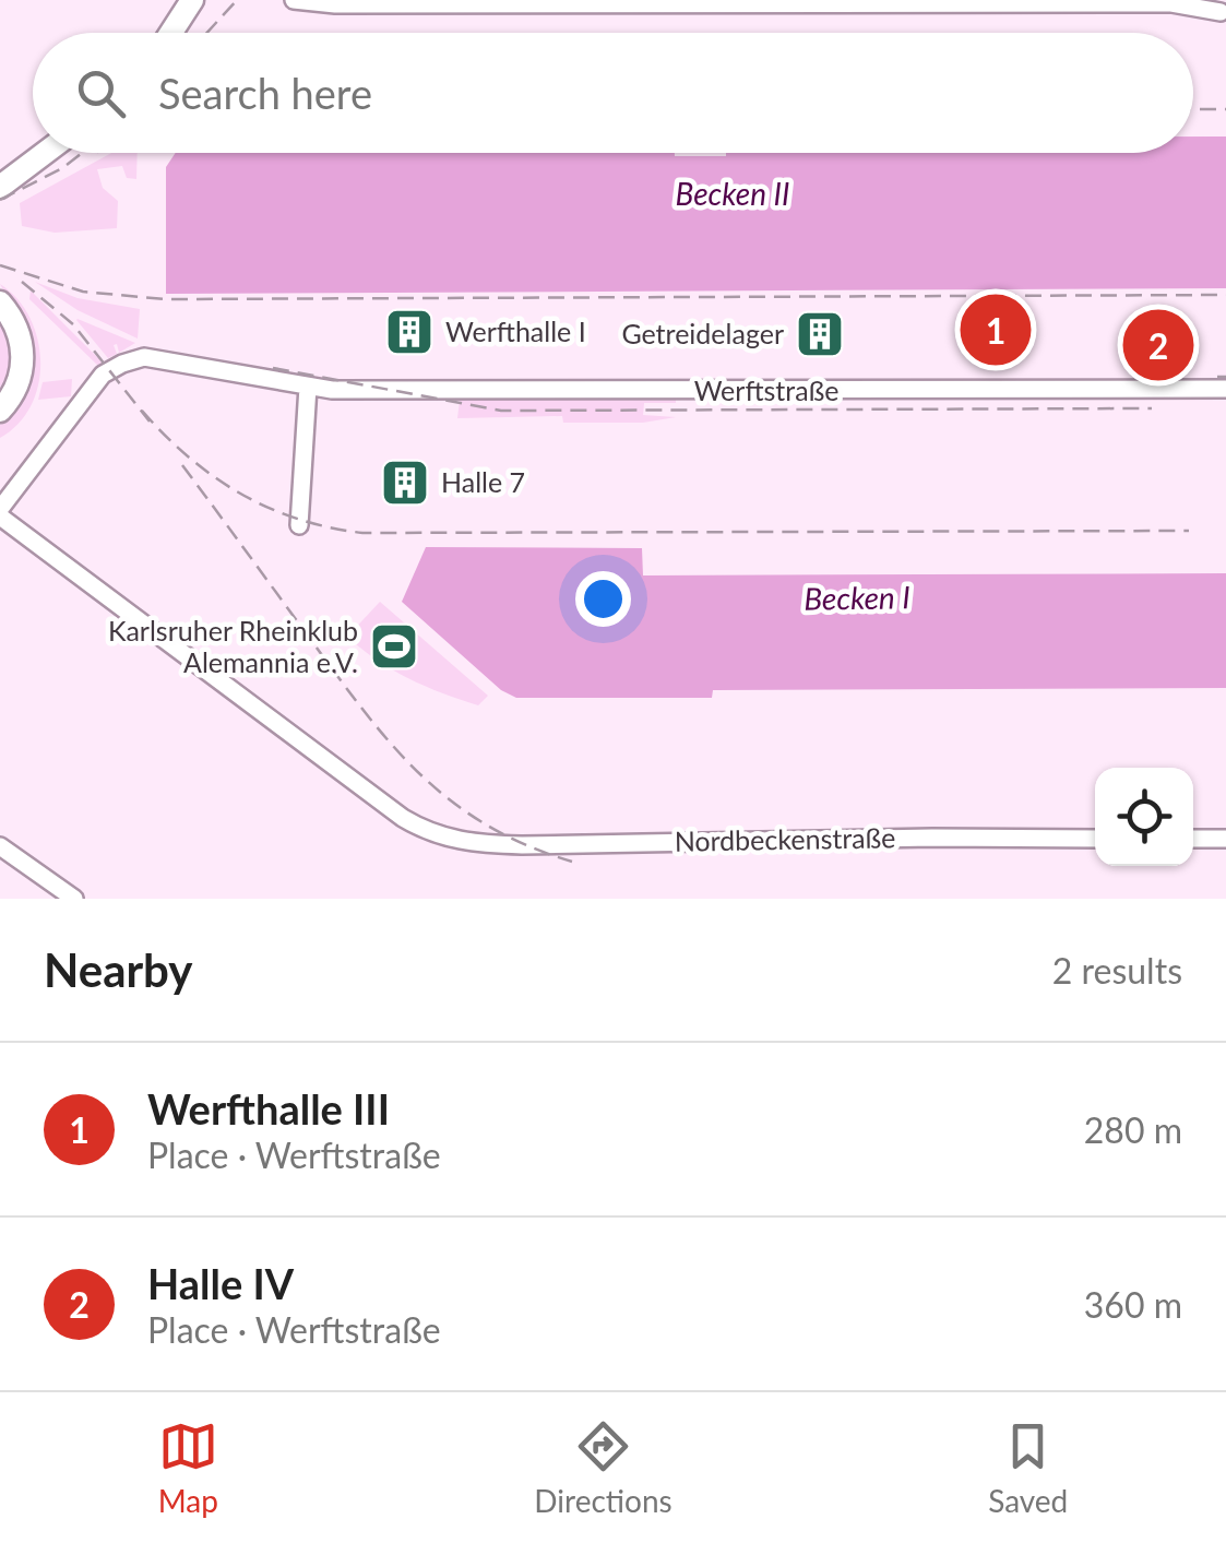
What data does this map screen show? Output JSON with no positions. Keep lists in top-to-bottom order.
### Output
{
  "streets": {
    "street": ["Werftstraße", "Nordbeckenstraße"]
  },
  "crossings": [
    ["Werftstraße", "Nordbeckenstraße"]
  ],
  "water": ["Becken II", "Becken I"],
  "places": {
    "building": ["Werfthalle I", "Getreidelager", "Halle 7"],
    "sports": ["Karlsruher Rheinklub Alemannia e.V."]
  },
  "page": {
    "search": "Search here",
    "pins": ["1", "2"],
    "heading": ["Nearby", "2 results"],
    "list": [
      {
        "mark": "1",
        "name": "Werfthalle III",
        "note": "Place · Werftstraße",
        "value": "280 m"
      },
      {
        "mark": "2",
        "name": "Halle IV",
        "note": "Place · Werftstraße",
        "value": "360 m"
      }
    ],
    "nav": ["Map", "Directions", "Saved"]
  }
}
